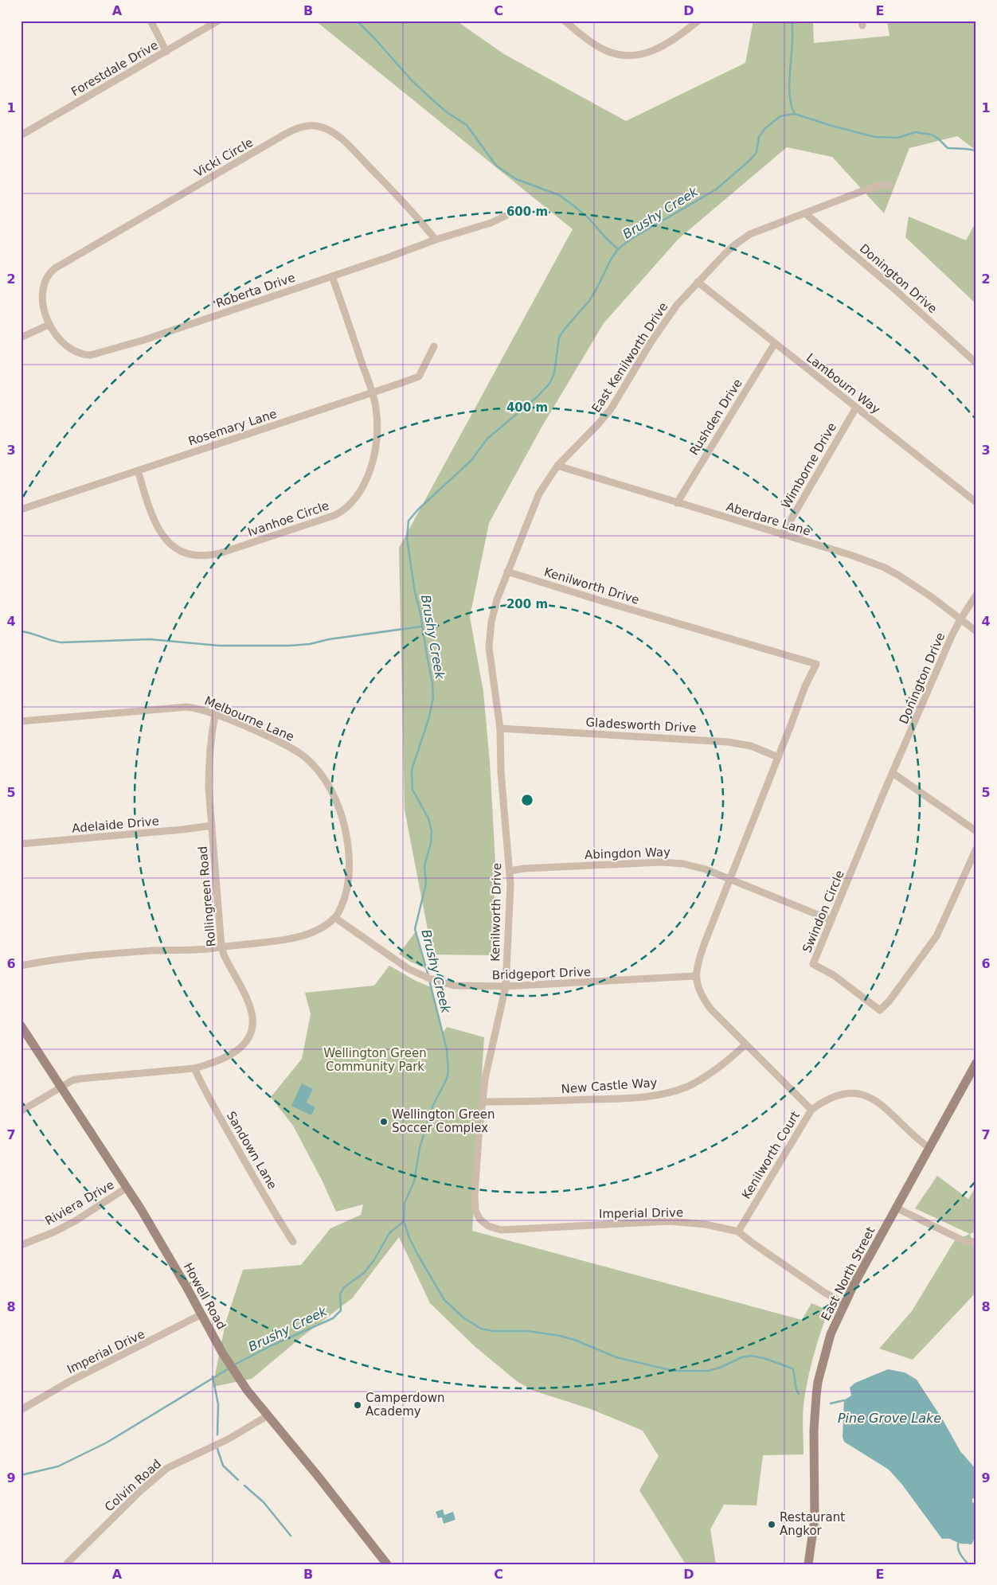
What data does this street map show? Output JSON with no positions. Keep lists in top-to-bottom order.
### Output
{
  "streets": {
    "main road": ["East North Street", "Howell Road"],
    "street": [
      "Forestdale Drive",
      "Vicki Circle",
      "Donington Drive",
      "Roberta Drive",
      "East Kenilworth Drive",
      "Lambourn Way",
      "Rushden Drive",
      "Rosemary Lane",
      "Wimborne Drive",
      "Ivanhoe Circle",
      "Aberdare Lane",
      "Kenilworth Drive",
      "Melbourne Lane",
      "Gladesworth Drive",
      "Adelaide Drive",
      "Abingdon Way",
      "Rollingreen Road",
      "Swindon Circle",
      "Bridgeport Drive",
      "New Castle Way",
      "Sandown Lane",
      "Kenilworth Court",
      "Riviera Drive",
      "Imperial Drive",
      "Colvin Road"
    ]
  },
  "crossings": [
    ["Vicki Circle", "Roberta Drive"],
    ["Donington Drive", "East Kenilworth Drive"],
    ["Donington Drive", "Aberdare Lane"],
    ["Donington Drive", "Swindon Circle"],
    ["Roberta Drive", "Ivanhoe Circle"],
    ["East Kenilworth Drive", "Lambourn Way"],
    ["East Kenilworth Drive", "Aberdare Lane"],
    ["East Kenilworth Drive", "Kenilworth Drive"],
    ["Lambourn Way", "Rushden Drive"],
    ["Lambourn Way", "Wimborne Drive"],
    ["Rushden Drive", "Aberdare Lane"],
    ["Rosemary Lane", "Ivanhoe Circle"],
    ["Wimborne Drive", "Aberdare Lane"],
    ["Kenilworth Drive", "Gladesworth Drive"],
    ["Kenilworth Drive", "Abingdon Way"],
    ["Kenilworth Drive", "Bridgeport Drive"],
    ["Kenilworth Drive", "New Castle Way"],
    ["Kenilworth Drive", "Imperial Drive"],
    ["Melbourne Lane", "Rollingreen Road"],
    ["Melbourne Lane", "Bridgeport Drive"],
    ["Adelaide Drive", "Rollingreen Road"],
    ["Abingdon Way", "Swindon Circle"],
    ["Rollingreen Road", "Sandown Lane"],
    ["Rollingreen Road", "Howell Road"],
    ["Kenilworth Court", "Imperial Drive"],
    ["Kenilworth Court", "East North Street"],
    ["Riviera Drive", "Howell Road"],
    ["Imperial Drive", "East North Street"],
    ["Imperial Drive", "Howell Road"],
    ["Howell Road", "Colvin Road"]
  ],
  "water": ["Brushy Creek", "Pine Grove Lake"],
  "parks": ["Wellington Green Community Park"],
  "places": ["Wellington Green Soccer Complex", "Camperdown Academy", "Restaurant Angkor"],
  "grid": {
    "columns": [
      "A",
      "B",
      "C",
      "D",
      "E"
    ],
    "rows": [
      "1",
      "2",
      "3",
      "4",
      "5",
      "6",
      "7",
      "8",
      "9"
    ]
  },
  "rings": ["600 m", "400 m", "200 m"]
}
